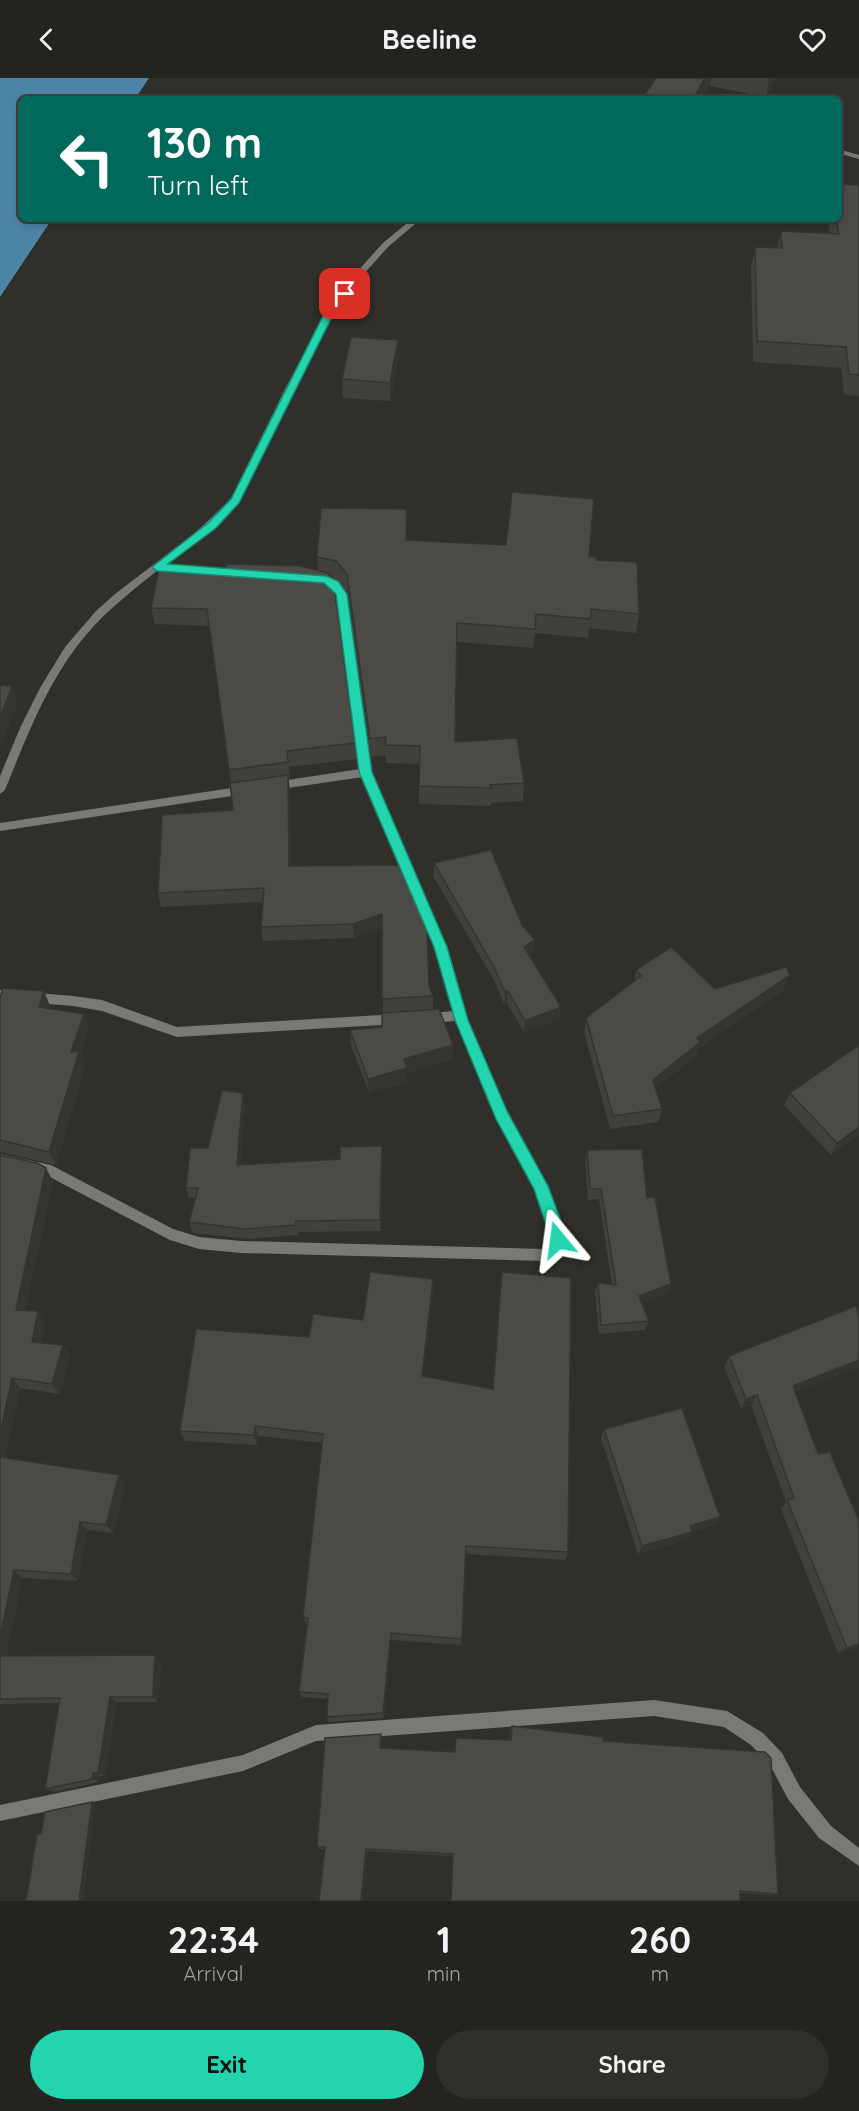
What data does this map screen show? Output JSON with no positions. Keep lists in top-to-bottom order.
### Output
{
  "page": {
    "header": "Beeline",
    "turn": ["130 m", "Turn left"],
    "eta": [
      "22:34",
      "Arrival",
      "1",
      "min",
      "260",
      "m"
    ],
    "buttons": ["Exit", "Share"]
  }
}
